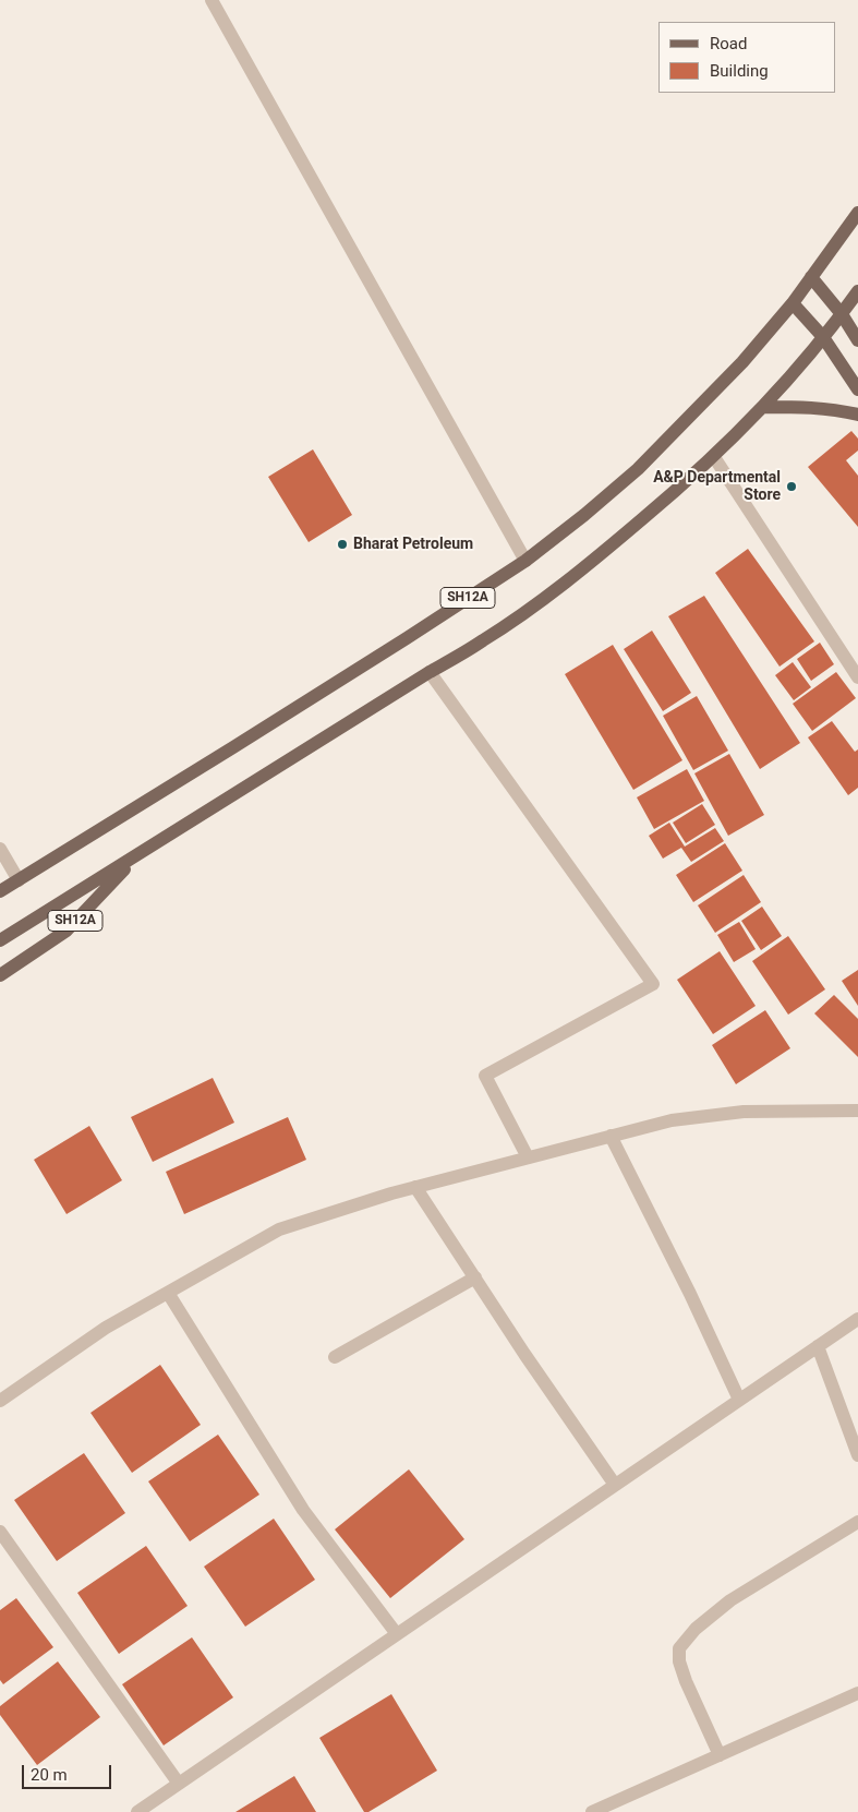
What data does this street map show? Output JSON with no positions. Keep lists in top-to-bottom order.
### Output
{
  "streets": {
    "main road": ["SH12A"]
  },
  "places": ["A&P Departmental Store", "Bharat Petroleum"],
  "legend": ["Road", "Building"],
  "scale_bar": "20 m"
}
